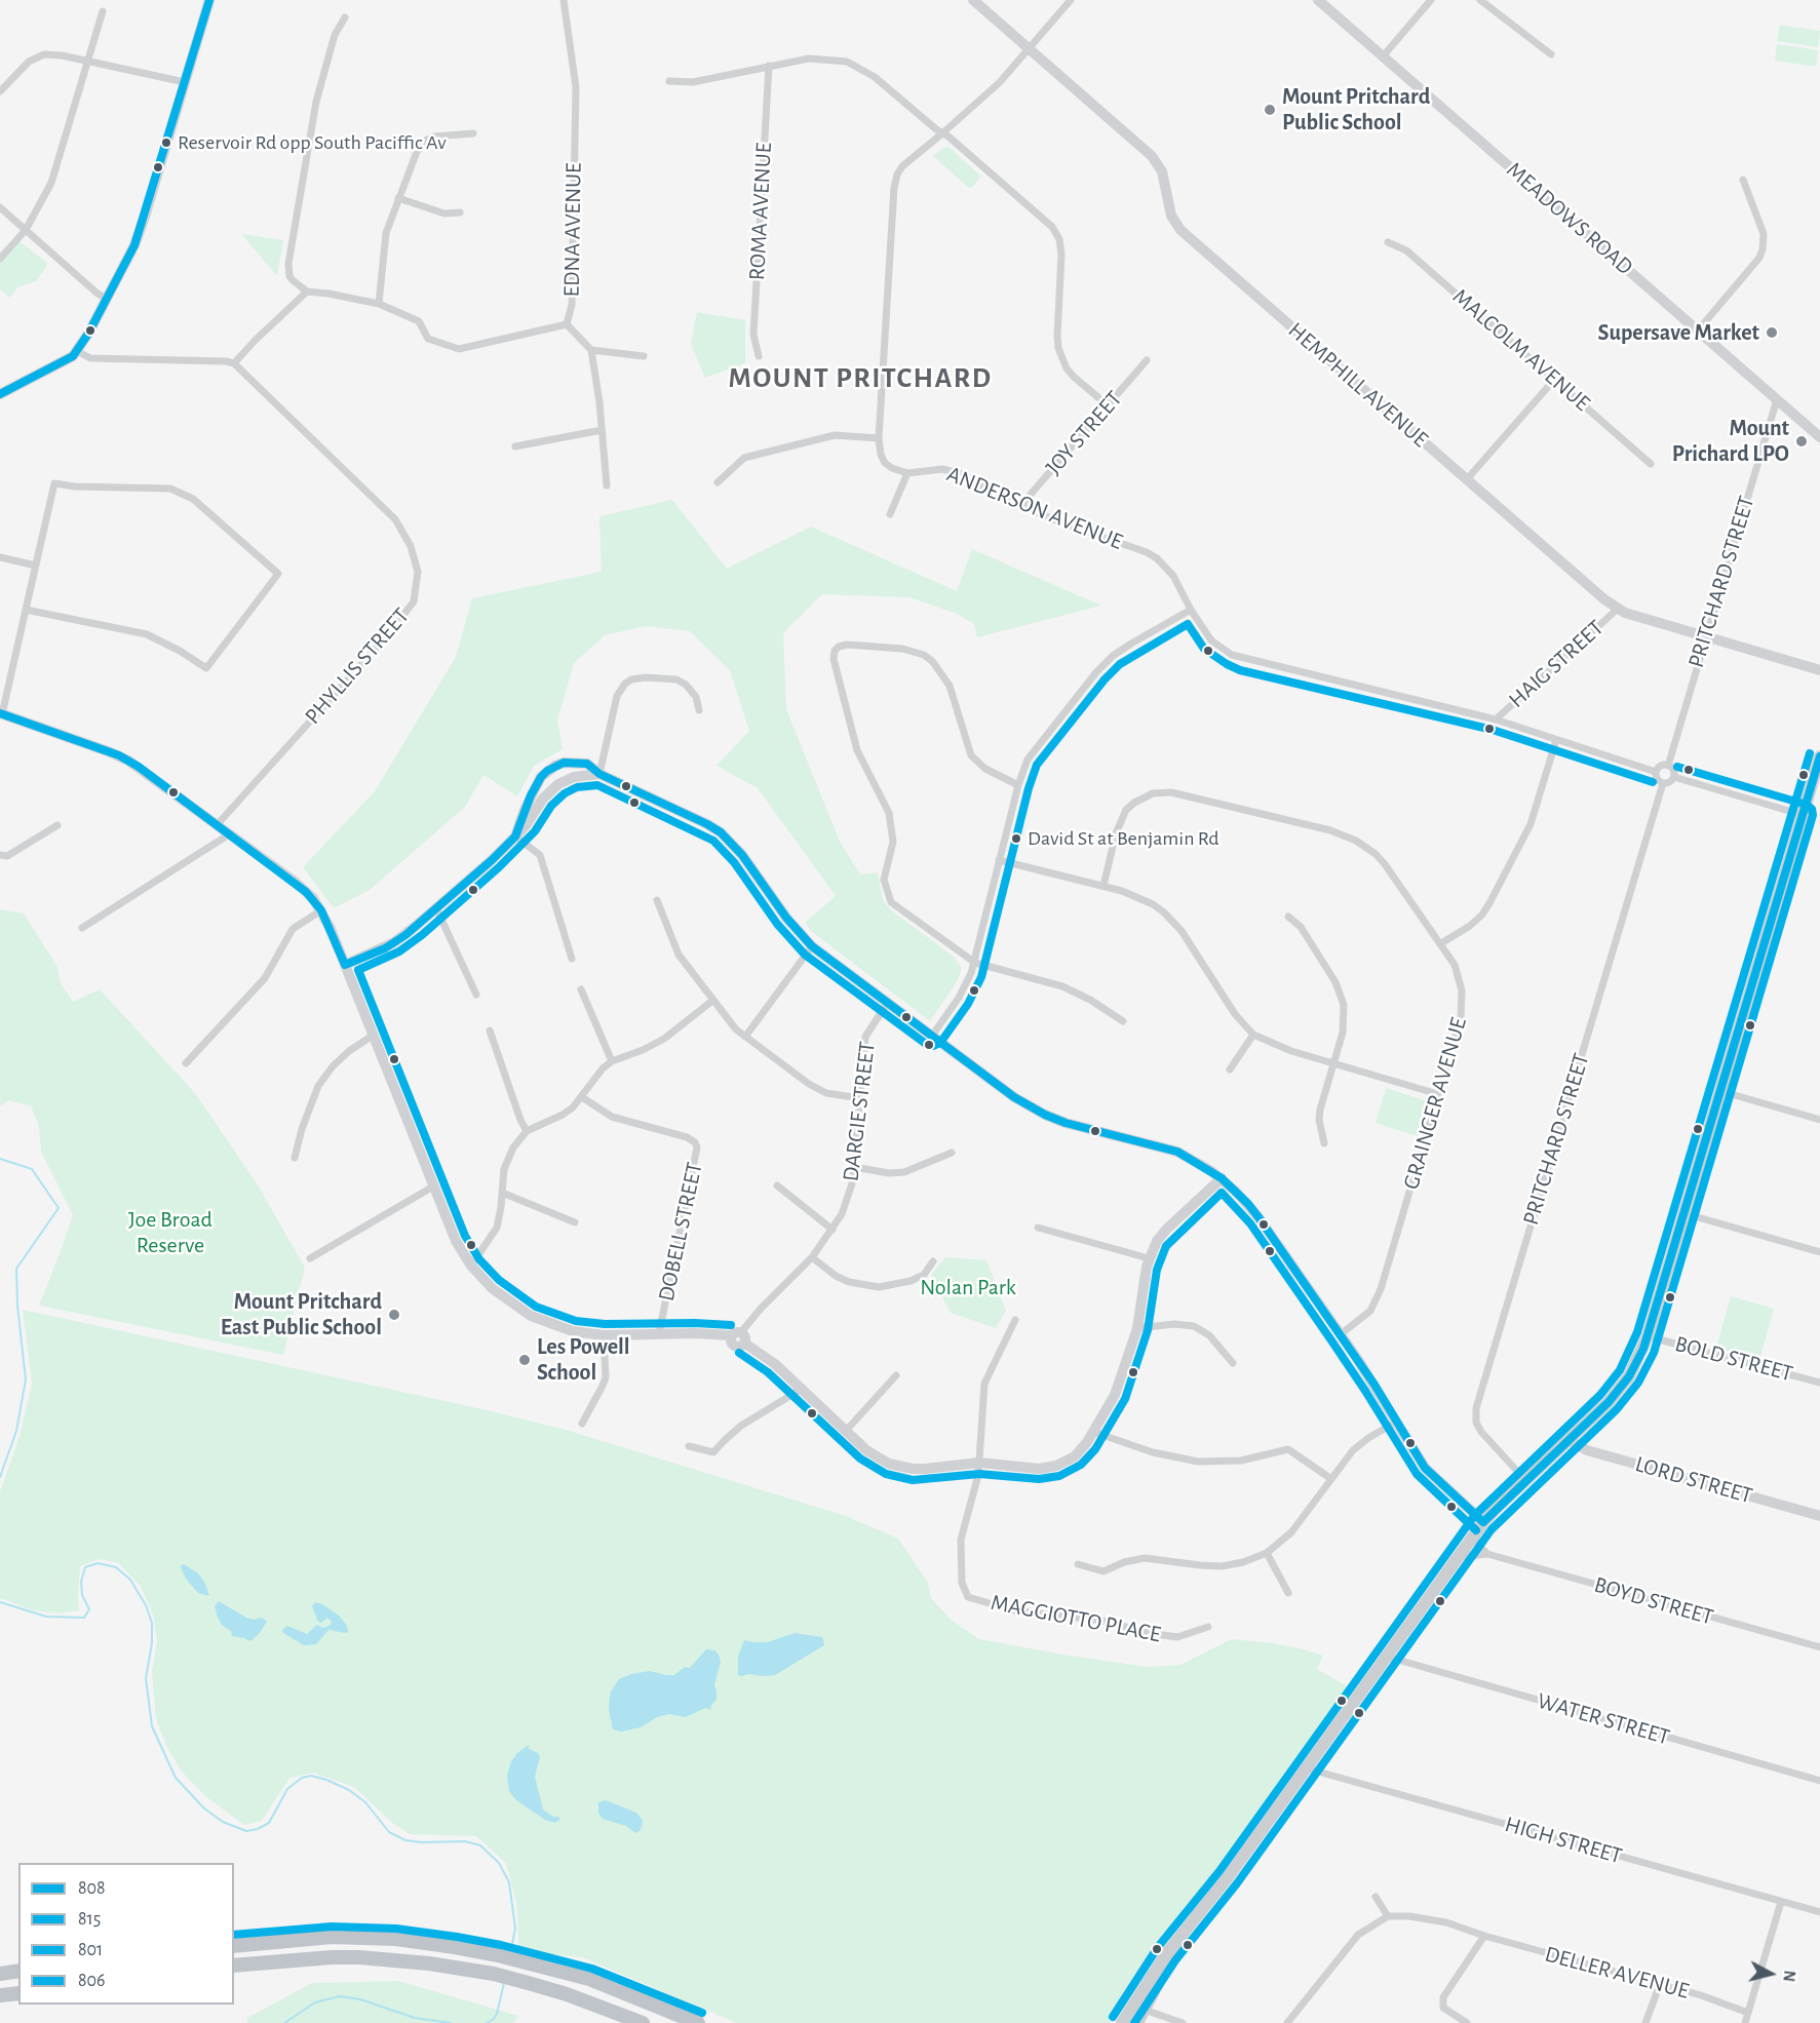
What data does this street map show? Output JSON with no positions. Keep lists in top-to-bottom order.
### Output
{
  "streets": {
    "street": [
      "ROMA AVENUE",
      "MEADOWS ROAD",
      "EDNA AVENUE",
      "MALCOLM AVENUE",
      "HEMPHILL AVENUE",
      "JOY STREET",
      "ANDERSON AVENUE",
      "PRITCHARD STREET",
      "HAIG STREET",
      "PHYLLIS STREET",
      "GRAINGER AVENUE",
      "DARGIE STREET",
      "DOBELL STREET",
      "BOLD STREET",
      "LORD STREET",
      "BOYD STREET",
      "MAGGIOTTO PLACE",
      "WATER STREET",
      "HIGH STREET",
      "DELLER AVENUE"
    ]
  },
  "crossings": [
    ["MEADOWS ROAD", "PRITCHARD STREET"],
    ["HEMPHILL AVENUE", "PRITCHARD STREET"],
    ["HEMPHILL AVENUE", "HAIG STREET"],
    ["JOY STREET", "ANDERSON AVENUE"],
    ["ANDERSON AVENUE", "PRITCHARD STREET"],
    ["ANDERSON AVENUE", "HAIG STREET"]
  ],
  "districts": ["MOUNT PRITCHARD"],
  "parks": ["Joe Broad Reserve", "Nolan Park"],
  "places": [
    "Mount Pritchard Public School",
    "Reservoir Rd opp South Paciffic Av",
    "Supersave Market",
    "Mount Prichard LPO",
    "David St at Benjamin Rd",
    "Mount Pritchard East Public School",
    "Les Powell School"
  ],
  "lines": [
    "transit line 806",
    "transit line 815",
    "transit line 808",
    "transit line 801"
  ],
  "legend": [
    "808",
    "815",
    "801",
    "806"
  ],
  "north": "right"
}
